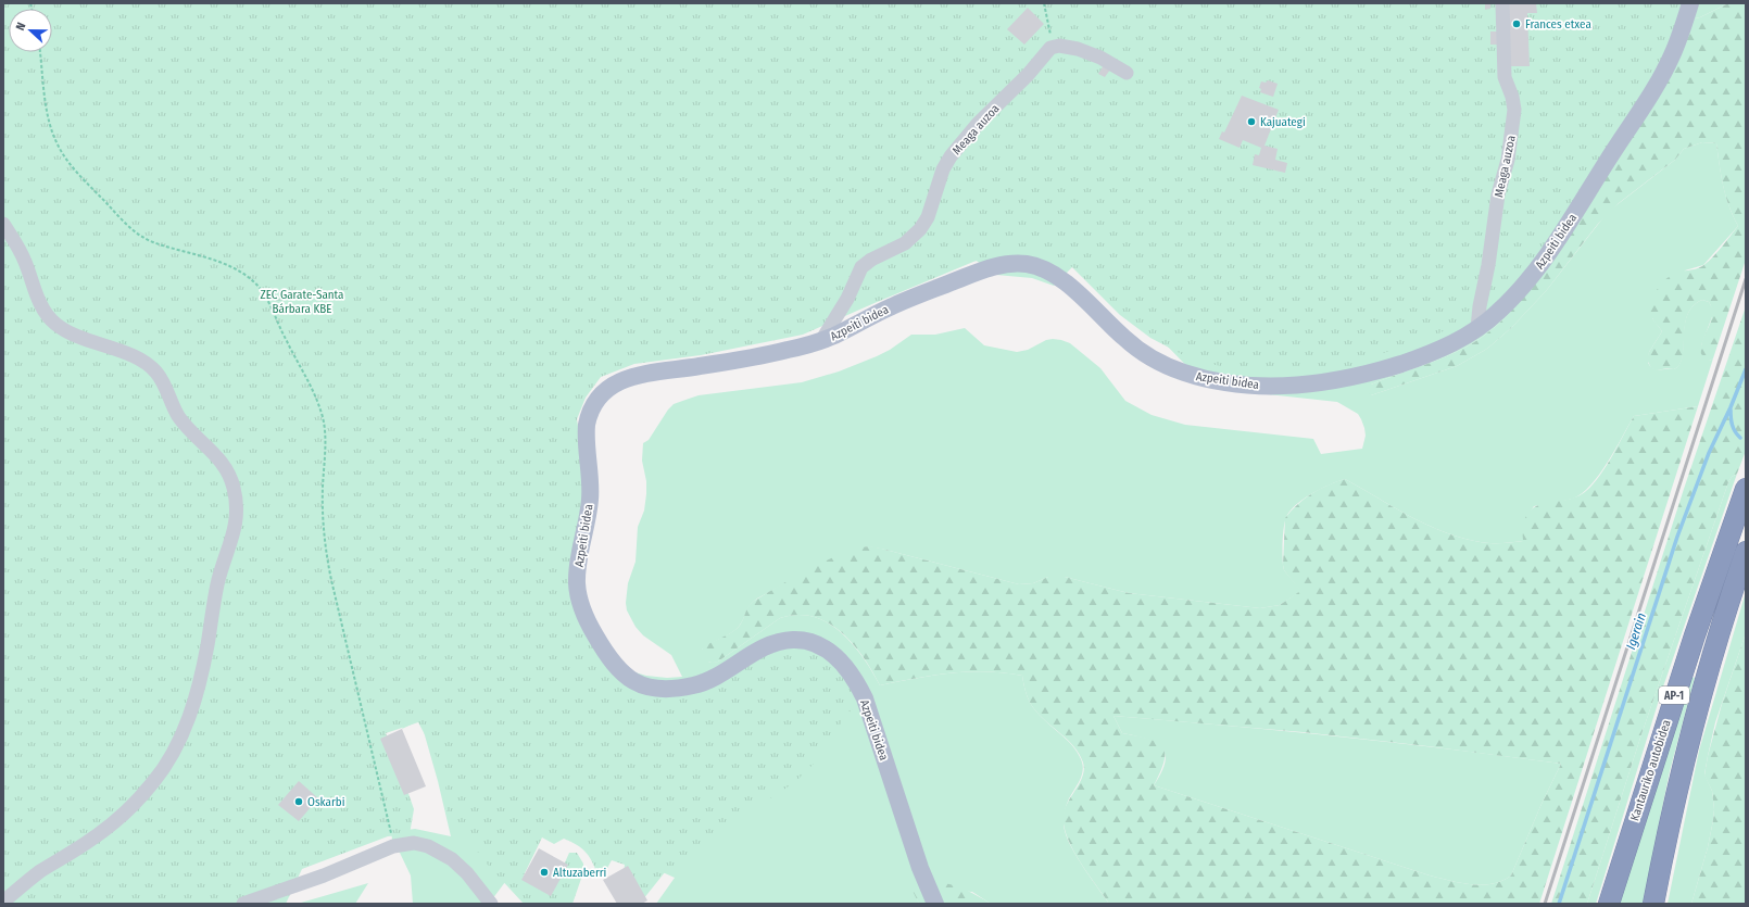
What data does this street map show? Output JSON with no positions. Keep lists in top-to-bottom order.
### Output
{
  "streets": {
    "highway": ["AP-1", "Kantauriko autobidea"],
    "main road": ["Azpeiti bidea"],
    "street": ["Meaga auzoa"]
  },
  "crossings": [
    ["Meaga auzoa", "Azpeiti bidea"]
  ],
  "water": ["Igerain"],
  "parks": ["ZEC Garate-Santa Bárbara KBE"],
  "places": [
    "Frances etxea",
    "Kajuategi",
    "Oskarbi",
    "Altuzaberri"
  ],
  "north": "left"
}
